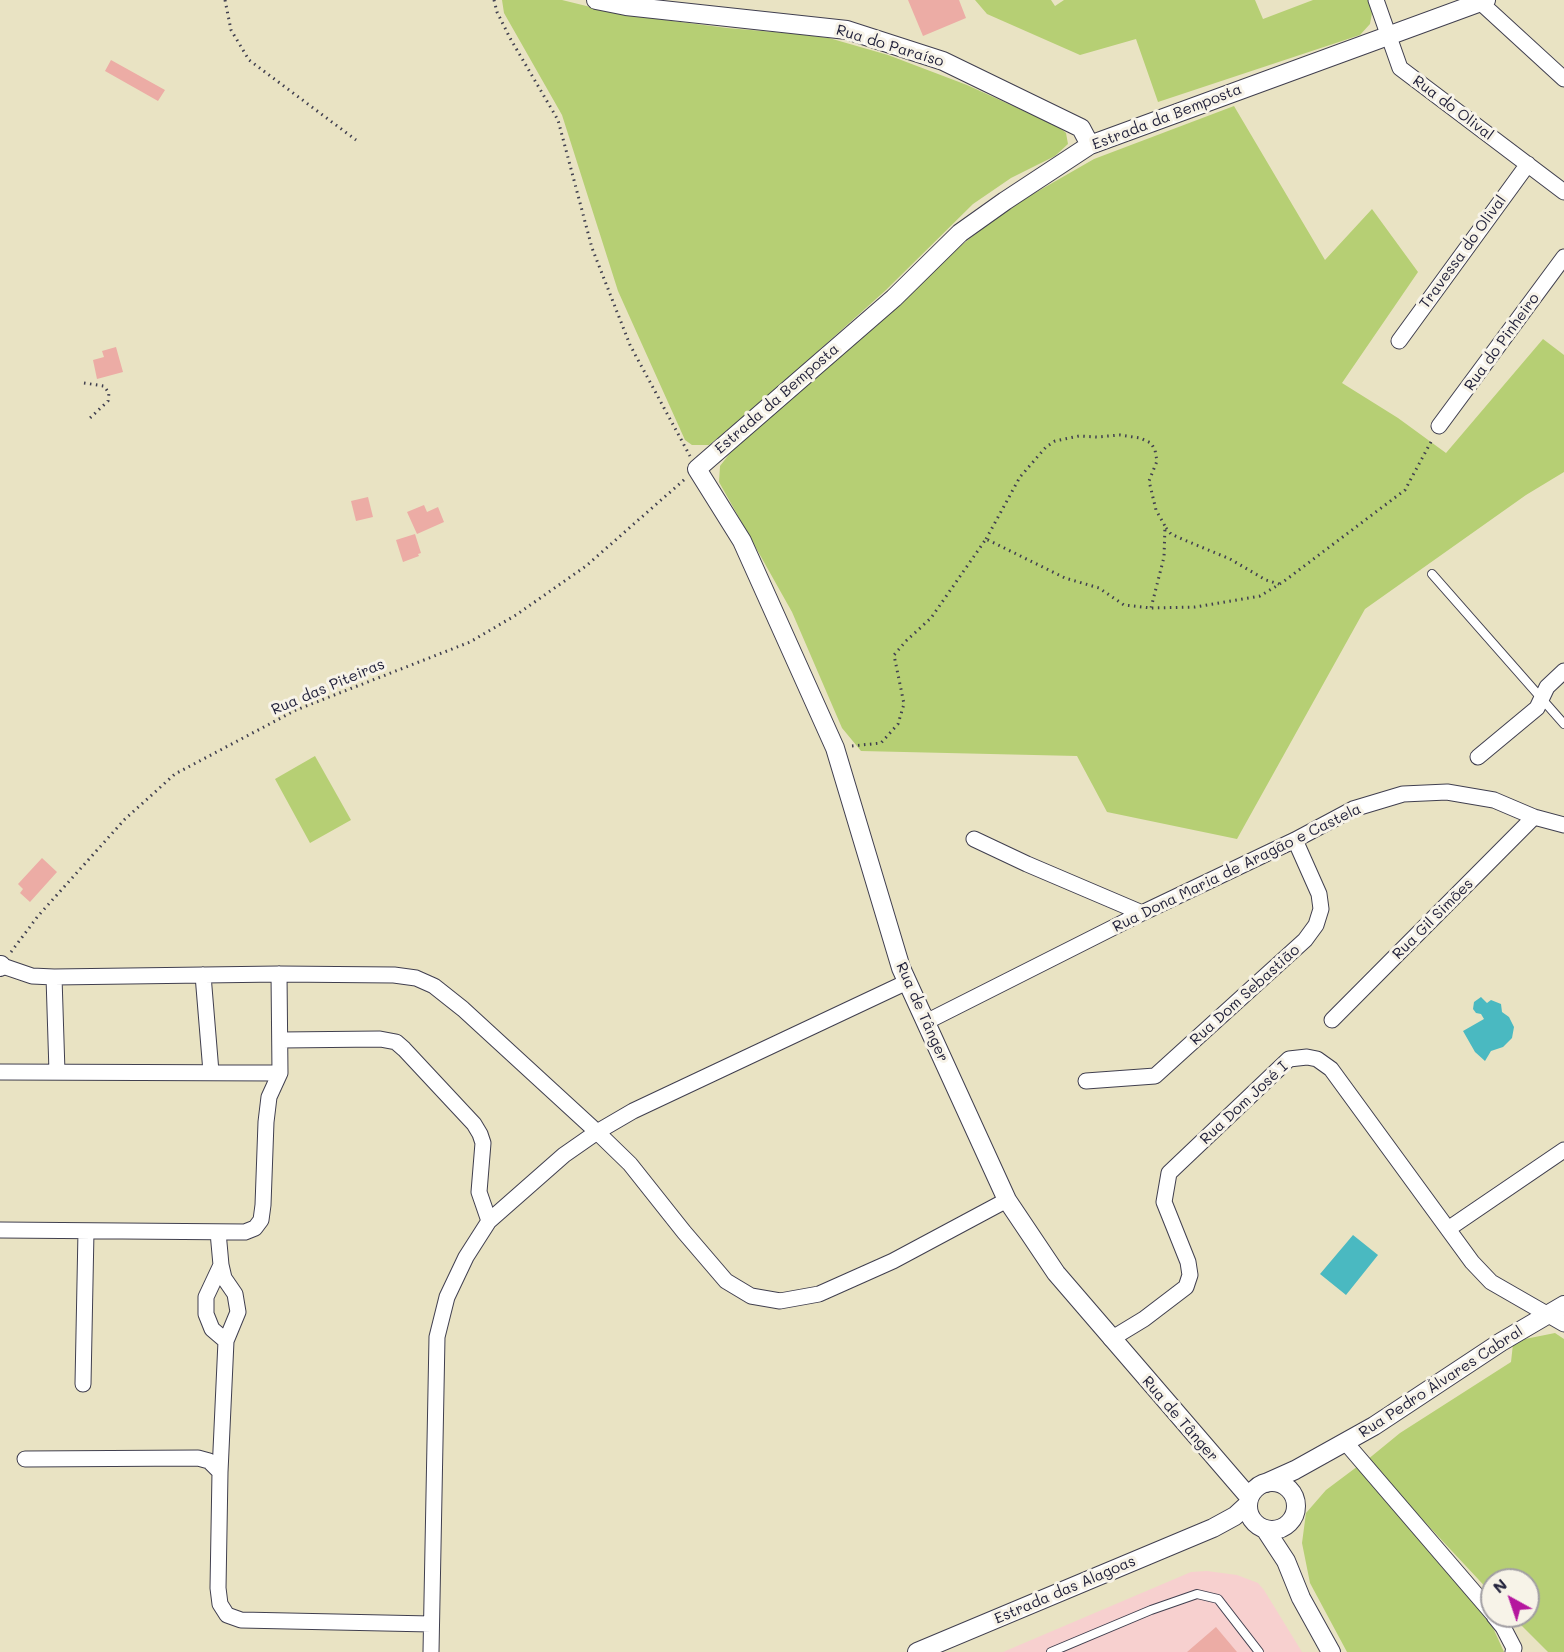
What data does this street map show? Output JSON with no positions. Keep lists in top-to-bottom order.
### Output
{
  "streets": {
    "street": [
      "Rua do Paraíso",
      "Rua do Olival",
      "Estrada da Bemposta",
      "Travessa do Olival",
      "Rua do Pinheiro",
      "Rua Dona Maria de Aragão e Castela",
      "Rua Gil Simões",
      "Rua Dom Sebastião",
      "Rua de Tânger",
      "Rua Dom José I",
      "Rua Pedro Álvares Cabral",
      "Estrada das Alagoas"
    ],
    "path": ["Rua das Piteiras"]
  },
  "crossings": [
    ["Rua do Paraíso", "Estrada da Bemposta"],
    ["Rua do Olival", "Estrada da Bemposta"],
    ["Rua do Olival", "Travessa do Olival"],
    ["Estrada da Bemposta", "Rua das Piteiras"],
    ["Estrada da Bemposta", "Rua de Tânger"],
    ["Rua das Piteiras", "Rua de Tânger"],
    ["Rua Dona Maria de Aragão e Castela", "Rua Gil Simões"],
    ["Rua Dona Maria de Aragão e Castela", "Rua Dom Sebastião"],
    ["Rua Dona Maria de Aragão e Castela", "Rua de Tânger"],
    ["Rua de Tânger", "Rua Dom José I"],
    ["Rua de Tânger", "Rua Pedro Álvares Cabral"],
    ["Rua de Tânger", "Estrada das Alagoas"],
    ["Rua Dom José I", "Rua Pedro Álvares Cabral"],
    ["Rua Pedro Álvares Cabral", "Estrada das Alagoas"]
  ],
  "north": "top left"
}
